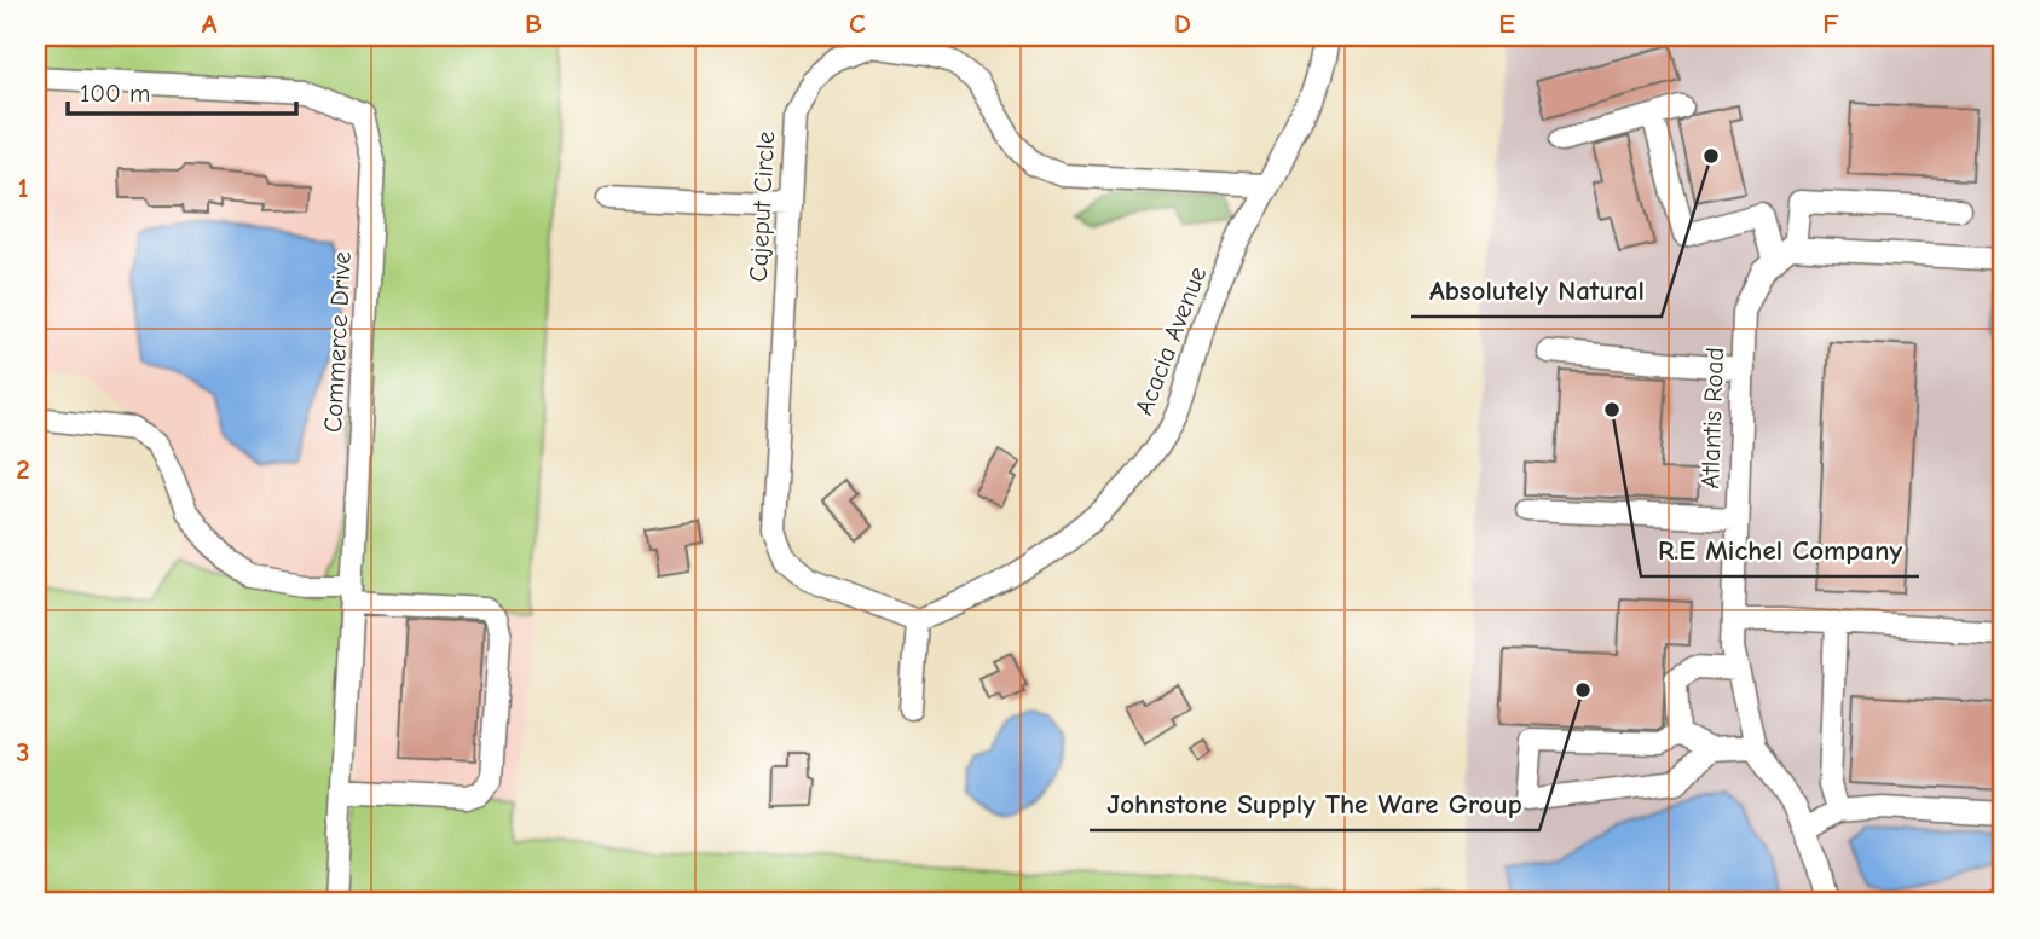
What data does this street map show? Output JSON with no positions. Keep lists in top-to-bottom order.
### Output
{
  "streets": {
    "street": [
      "Cajeput Circle",
      "Acacia Avenue",
      "Commerce Drive",
      "Atlantis Road"
    ]
  },
  "crossings": [
    ["Cajeput Circle", "Acacia Avenue"]
  ],
  "places": ["Absolutely Natural", "R.E Michel Company", "Johnstone Supply The Ware Group"],
  "scale_bar": "100 m",
  "grid": {
    "columns": [
      "A",
      "B",
      "C",
      "D",
      "E",
      "F"
    ],
    "rows": ["1", "2", "3"]
  }
}
